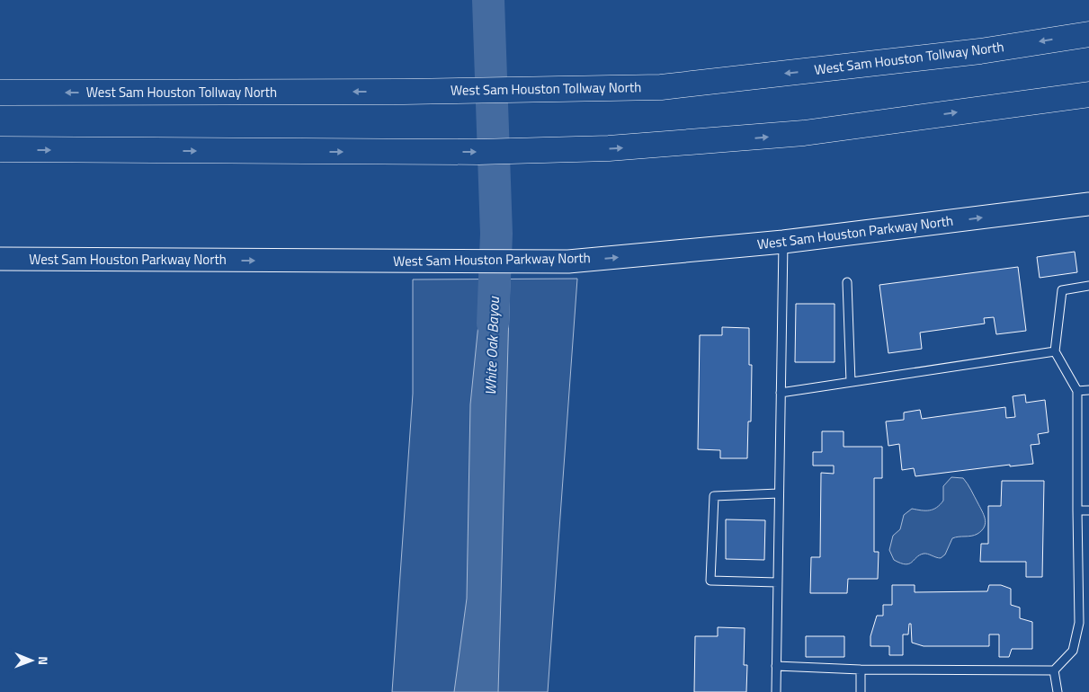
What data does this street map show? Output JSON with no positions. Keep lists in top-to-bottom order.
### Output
{
  "streets": {
    "highway": ["West Sam Houston Tollway North"],
    "main road": ["West Sam Houston Parkway North"]
  },
  "one_way": ["West Sam Houston Parkway North"],
  "water": ["White Oak Bayou"],
  "north": "right"
}
